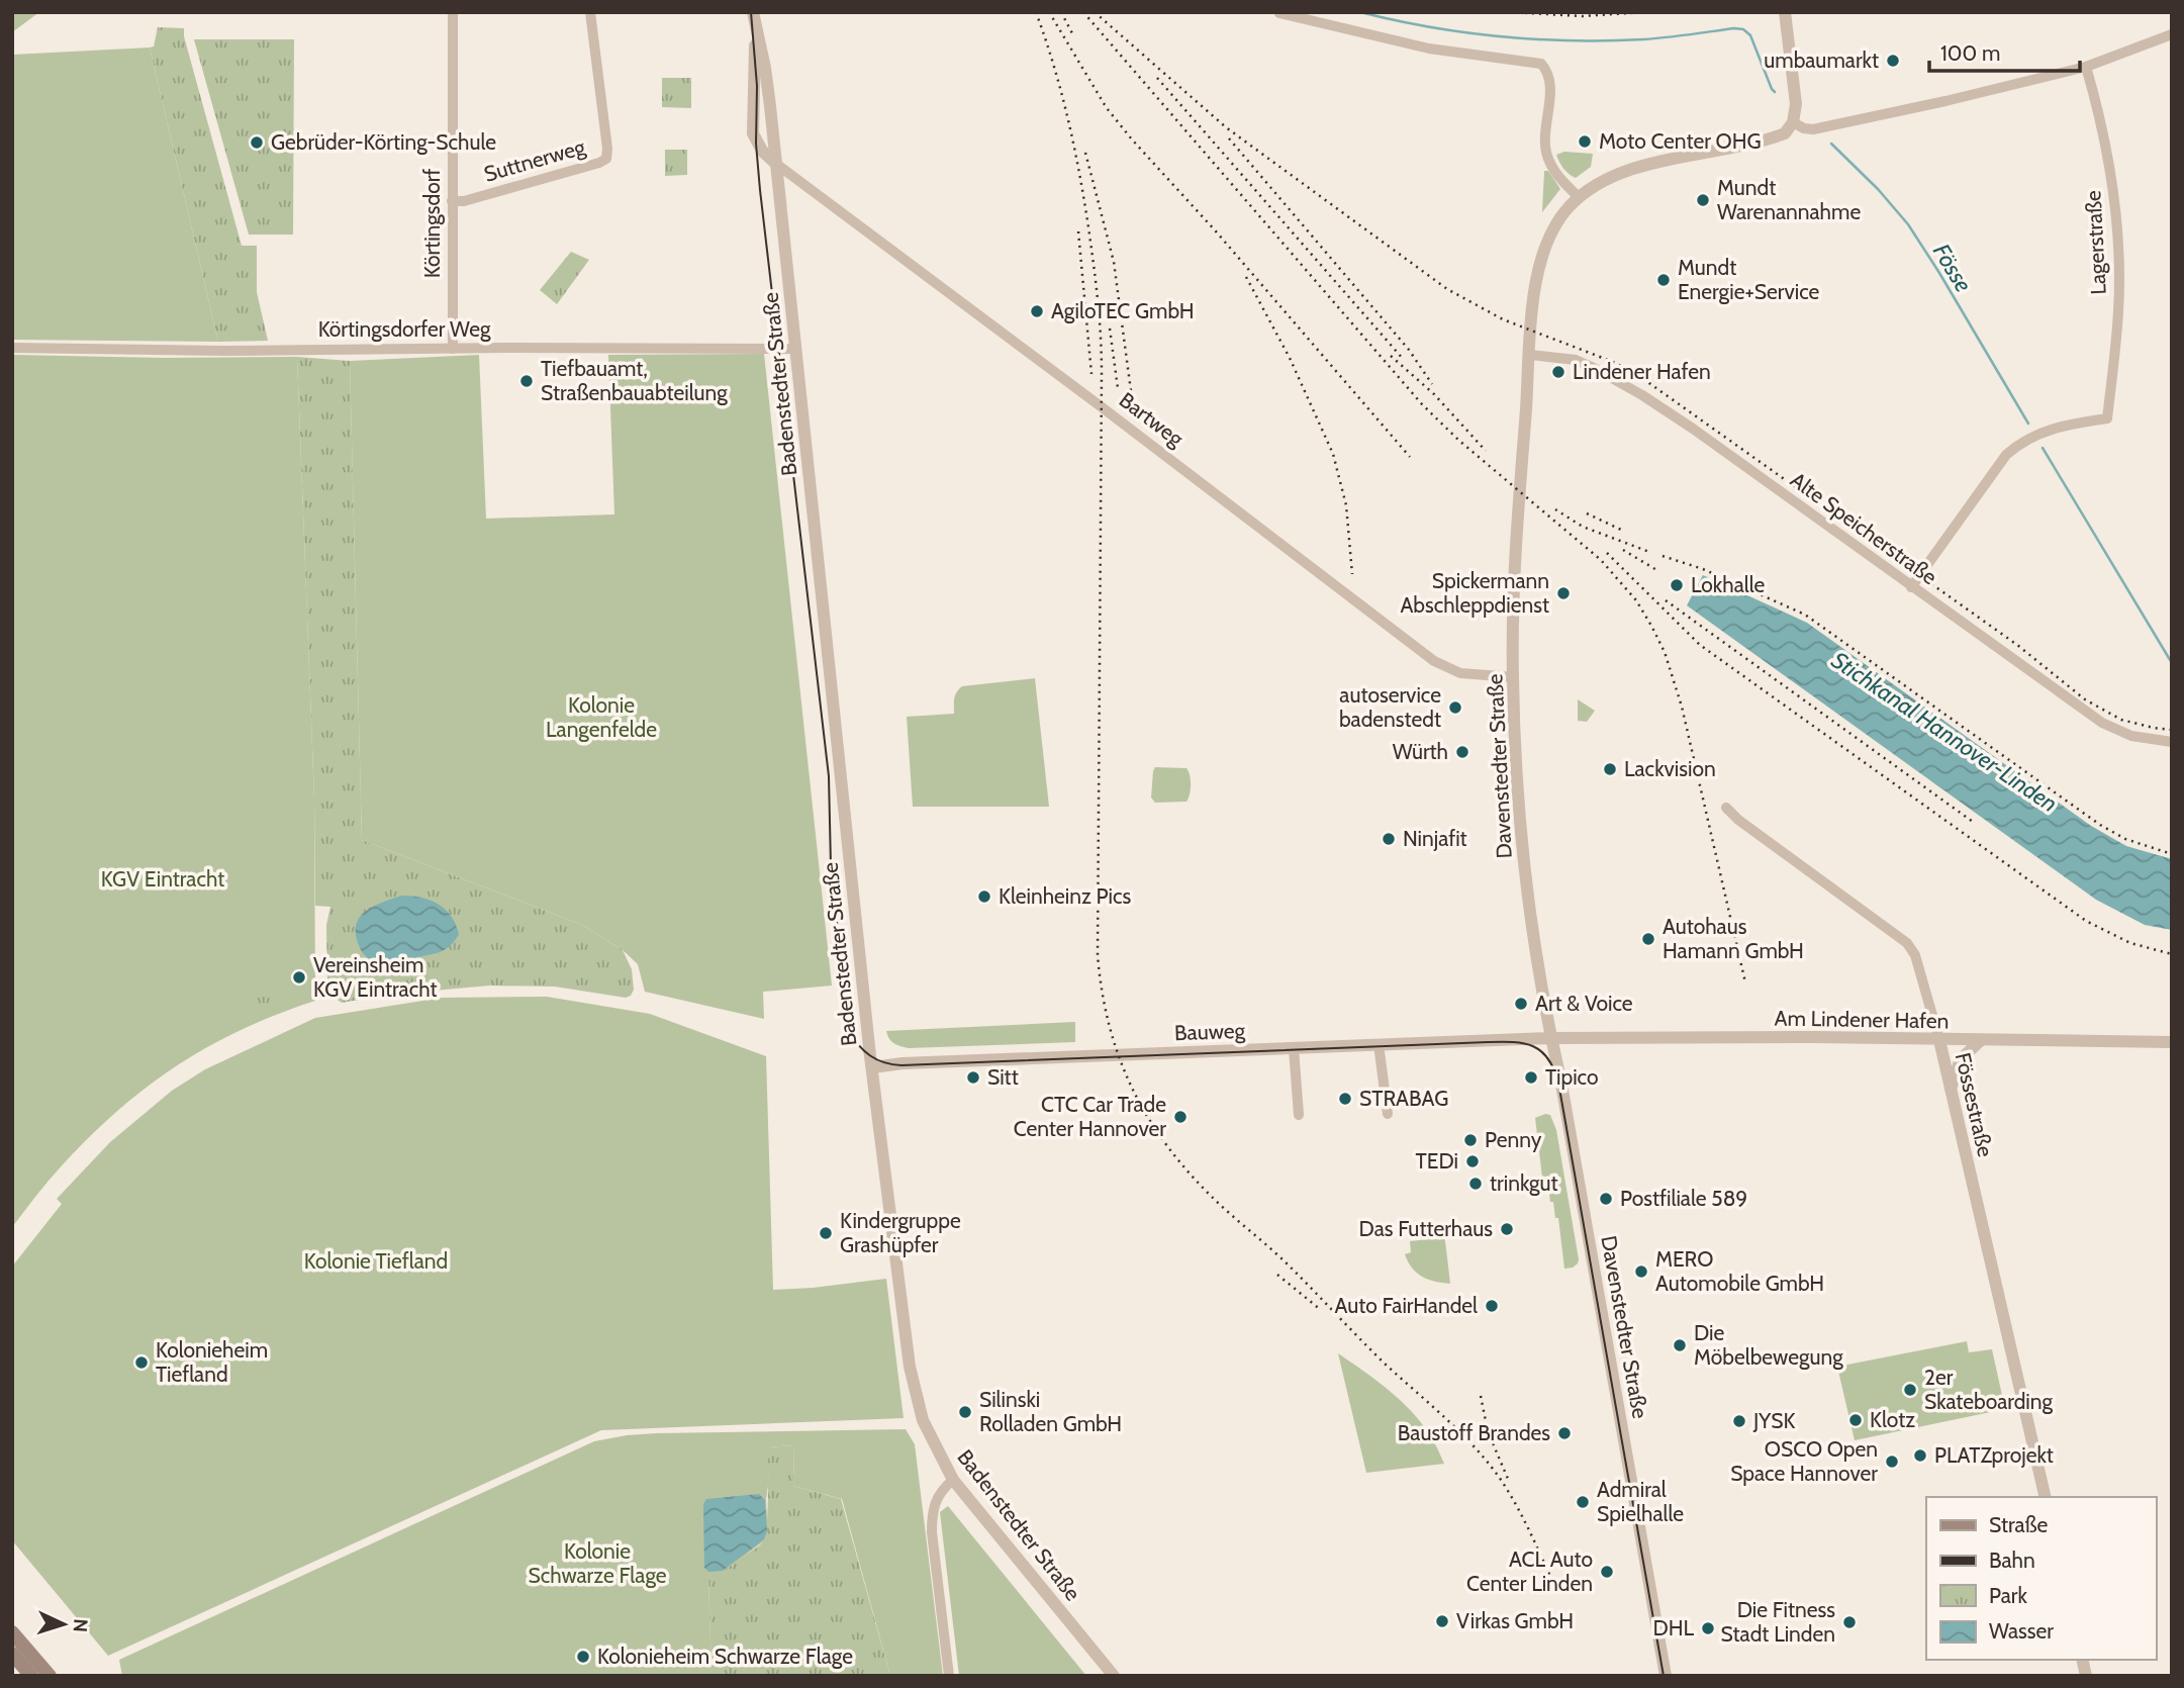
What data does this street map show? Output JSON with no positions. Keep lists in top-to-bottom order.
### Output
{
  "streets": {
    "street": [
      "Suttnerweg",
      "Körtingsdorf",
      "Lagerstraße",
      "Körtingsdorfer Weg",
      "Badenstedter Straße",
      "Bartweg",
      "Alte Speicherstraße",
      "Davenstedter Straße",
      "Am Lindener Hafen",
      "Bauweg",
      "Fössestraße"
    ]
  },
  "crossings": [
    ["Suttnerweg", "Körtingsdorf"],
    ["Körtingsdorf", "Körtingsdorfer Weg"],
    ["Lagerstraße", "Alte Speicherstraße"],
    ["Körtingsdorfer Weg", "Badenstedter Straße"],
    ["Badenstedter Straße", "Bartweg"],
    ["Badenstedter Straße", "Bauweg"],
    ["Bartweg", "Davenstedter Straße"],
    ["Alte Speicherstraße", "Davenstedter Straße"],
    ["Davenstedter Straße", "Am Lindener Hafen"],
    ["Davenstedter Straße", "Bauweg"],
    ["Am Lindener Hafen", "Bauweg"],
    ["Am Lindener Hafen", "Fössestraße"]
  ],
  "water": ["Fösse", "Stichkanal Hannover-Linden"],
  "parks": [
    "Kolonie Langenfelde",
    "KGV Eintracht",
    "Kolonie Tiefland",
    "Kolonie Schwarze Flage"
  ],
  "places": [
    "umbaumarkt",
    "Moto Center OHG",
    "Gebrüder-Körting-Schule",
    "Mundt Warenannahme",
    "Mundt Energie+Service",
    "AgiloTEC GmbH",
    "Lindener Hafen",
    "Tiefbauamt, Straßenbauabteilung",
    "Lokhalle",
    "Spickermann Abschleppdienst",
    "autoservice badenstedt",
    "Würth",
    "Lackvision",
    "Ninjafit",
    "Kleinheinz Pics",
    "Autohaus Hamann GmbH",
    "Vereinsheim KGV Eintracht",
    "Art & Voice",
    "Sitt",
    "Tipico",
    "STRABAG",
    "CTC Car Trade Center Hannover",
    "Penny",
    "TEDi",
    "trinkgut",
    "Postfiliale 589",
    "Das Futterhaus",
    "Kindergruppe Grashüpfer",
    "MERO Automobile GmbH",
    "Auto FairHandel",
    "Die Möbelbewegung",
    "Kolonieheim Tiefland",
    "2er Skateboarding",
    "Silinski Rolladen GmbH",
    "Klotz",
    "JYSK",
    "Baustoff Brandes",
    "PLATZprojekt",
    "OSCO Open Space Hannover",
    "Admiral Spielhalle",
    "ACL Auto Center Linden",
    "Virkas GmbH",
    "Die Fitness Stadt Linden",
    "DHL",
    "Kolonieheim Schwarze Flage"
  ],
  "legend": [
    "Straße",
    "Bahn",
    "Park",
    "Wasser"
  ],
  "scale_bar": "100 m",
  "north": "right"
}
